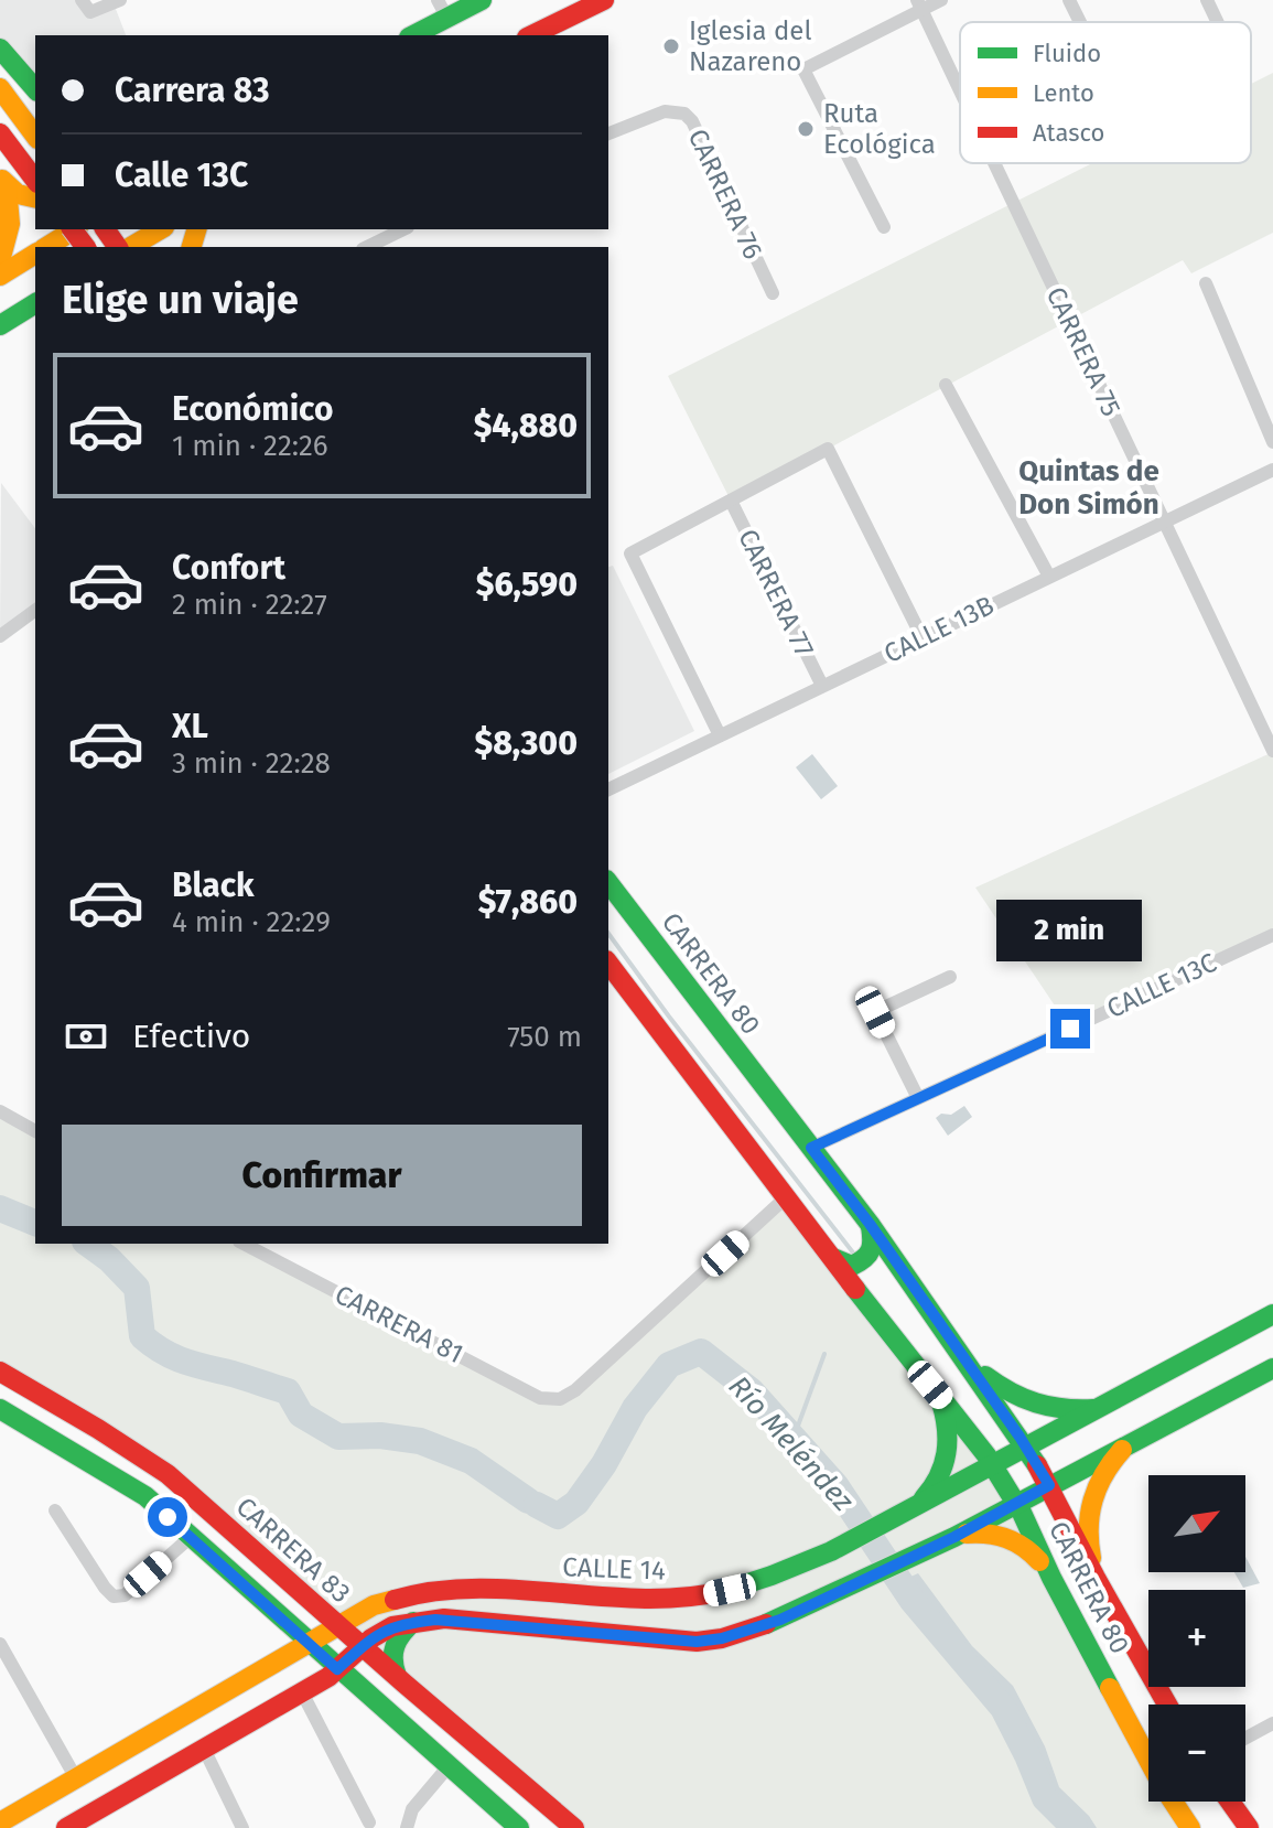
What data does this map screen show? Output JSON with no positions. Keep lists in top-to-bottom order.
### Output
{
  "streets": {
    "street": [
      "CARRERA 76",
      "CARRERA 75",
      "CARRERA 77",
      "CALLE 13B",
      "CARRERA 80",
      "CALLE 13C",
      "CARRERA 81",
      "CARRERA 83",
      "CALLE 14"
    ]
  },
  "crossings": [
    ["CARRERA 75", "CALLE 13B"],
    ["CARRERA 77", "CALLE 13B"],
    ["CARRERA 80", "CALLE 13C"],
    ["CARRERA 80", "CARRERA 81"],
    ["CARRERA 80", "CALLE 14"],
    ["CARRERA 83", "CALLE 14"]
  ],
  "districts": ["Quintas de Don Simón"],
  "water": ["Río Meléndez"],
  "places": ["Iglesia del Nazareno", "Ruta Ecológica"],
  "legend": ["Fluido", "Lento", "Atasco"],
  "north": "top right",
  "page": {
    "banner": ["Carrera 83", "Calle 13C"],
    "heading": "Elige un viaje",
    "list": [
      {
        "name": "Económico",
        "note": "1 min · 22:26",
        "value": "$4,880"
      },
      {
        "name": "Confort",
        "note": "2 min · 22:27",
        "value": "$6,590"
      },
      {
        "name": "XL",
        "note": "3 min · 22:28",
        "value": "$8,300"
      },
      {
        "name": "Black",
        "note": "4 min · 22:29",
        "value": "$7,860"
      }
    ],
    "bubble": "2 min",
    "pay": ["Efectivo", "750 m"],
    "buttons": "Confirmar",
    "map_buttons": ["+", "−"]
  }
}
